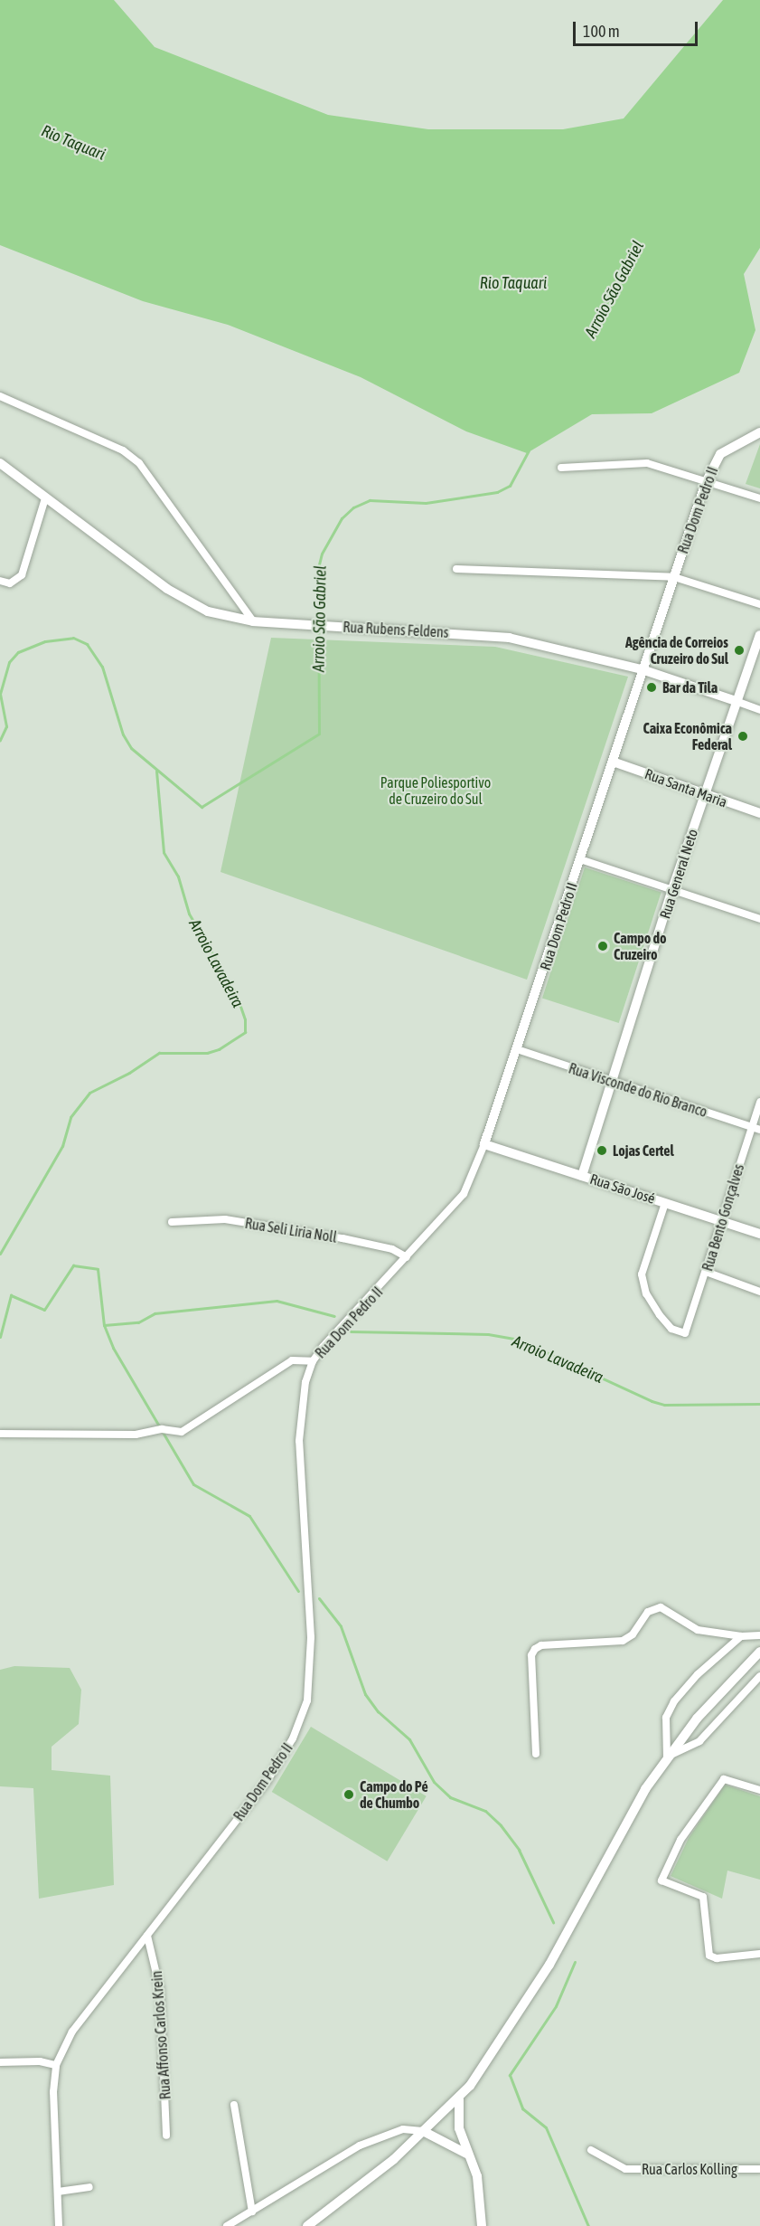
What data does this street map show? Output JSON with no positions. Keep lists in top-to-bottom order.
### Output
{
  "streets": {
    "main road": [
      "Rua Dom Pedro II",
      "Rua Rubens Feldens",
      "Rua Santa Maria",
      "Rua General Neto",
      "Rua São José"
    ],
    "street": [
      "Rua Visconde do Rio Branco",
      "Rua Bento Gonçalves",
      "Rua Seli Liria Noll",
      "Rua Affonso Carlos Krein",
      "Rua Carlos Kolling"
    ]
  },
  "crossings": [
    ["Rua Dom Pedro II", "Rua Rubens Feldens"],
    ["Rua Dom Pedro II", "Rua Santa Maria"],
    ["Rua Dom Pedro II", "Rua Visconde do Rio Branco"],
    ["Rua Dom Pedro II", "Rua São José"],
    ["Rua Dom Pedro II", "Rua Seli Liria Noll"],
    ["Rua Dom Pedro II", "Rua Affonso Carlos Krein"],
    ["Rua Rubens Feldens", "Rua General Neto"],
    ["Rua Santa Maria", "Rua General Neto"],
    ["Rua General Neto", "Rua Visconde do Rio Branco"],
    ["Rua General Neto", "Rua São José"],
    ["Rua Visconde do Rio Branco", "Rua Bento Gonçalves"],
    ["Rua São José", "Rua Bento Gonçalves"]
  ],
  "water": ["Rio Taquari", "Arroio São Gabriel", "Arroio Lavadeira"],
  "parks": ["Parque Poliesportivo de Cruzeiro do Sul"],
  "places": [
    "Agência de Correios Cruzeiro do Sul",
    "Bar da Tila",
    "Caixa Econômica Federal",
    "Campo do Cruzeiro",
    "Lojas Certel",
    "Campo do Pé de Chumbo"
  ],
  "scale_bar": "100 m"
}
